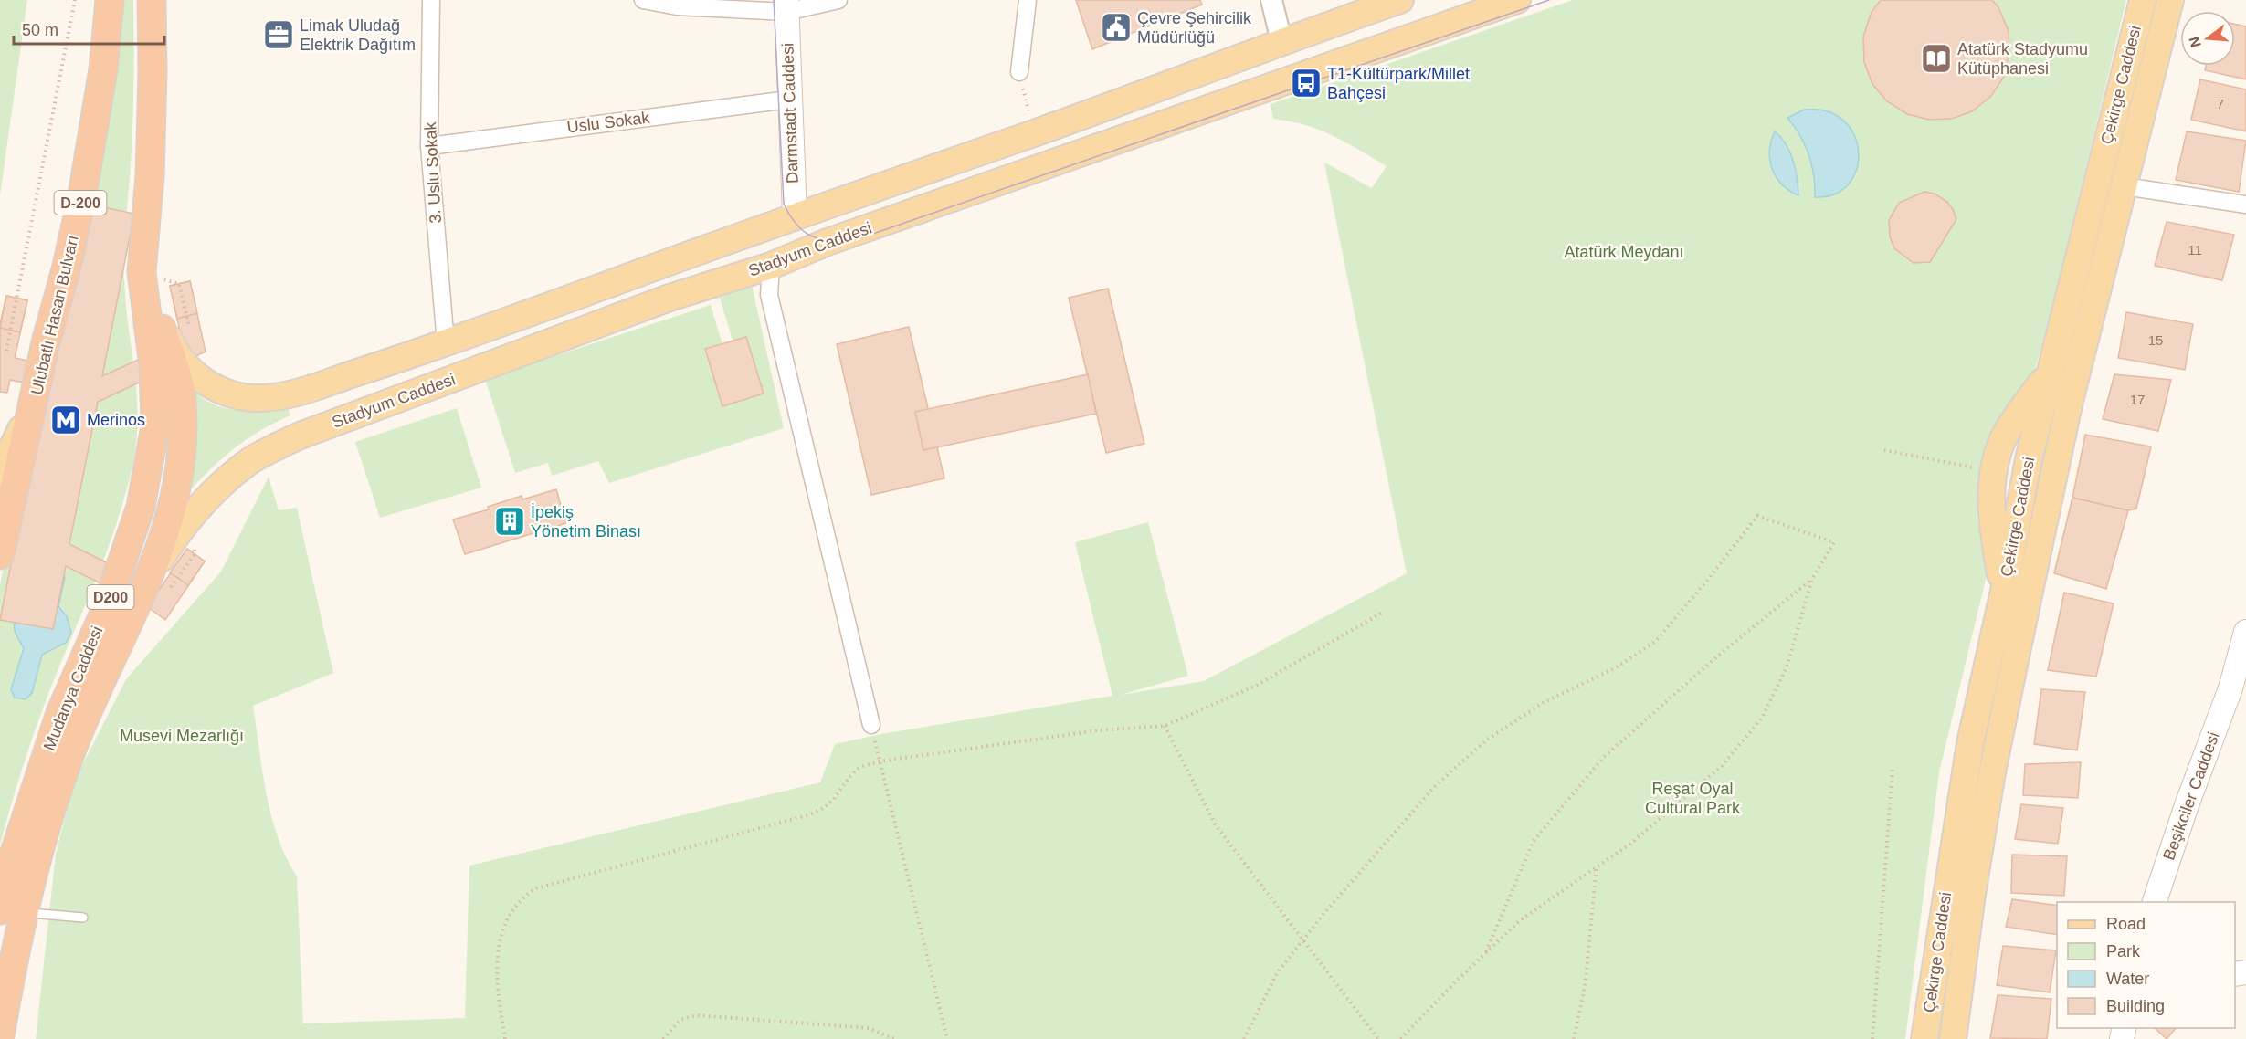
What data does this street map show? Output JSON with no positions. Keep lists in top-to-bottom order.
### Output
{
  "streets": {
    "highway": [
      "D-200",
      "Ulubatlı Hasan Bulvarı",
      "D200",
      "Mudanya Caddesi"
    ],
    "main road": [
      "Çekirge Caddesi",
      "Darmstadt Caddesi",
      "Stadyum Caddesi",
      "Beşikciler Caddesi"
    ],
    "street": ["Uslu Sokak", "3. Uslu Sokak"]
  },
  "crossings": [
    ["Darmstadt Caddesi", "Uslu Sokak"],
    ["Uslu Sokak", "3. Uslu Sokak"]
  ],
  "parks": ["Atatürk Meydanı", "Musevi Mezarlığı", "Reşat Oyal Cultural Park"],
  "places": {
    "public building": ["Çevre Şehircilik Müdürlüğü"],
    "office": ["Limak Uludağ Elektrik Dağıtım"],
    "library": ["Atatürk Stadyumu Kütüphanesi"],
    "bus stop": ["T1-Kültürpark/Millet Bahçesi"],
    "metro station": ["Merinos"],
    "building": ["İpekiş Yönetim Binası"]
  },
  "house_numbers": [
    "7",
    "11",
    "15",
    "17"
  ],
  "legend": [
    "Road",
    "Park",
    "Water",
    "Building"
  ],
  "scale_bar": "50 m",
  "north": "left"
}
